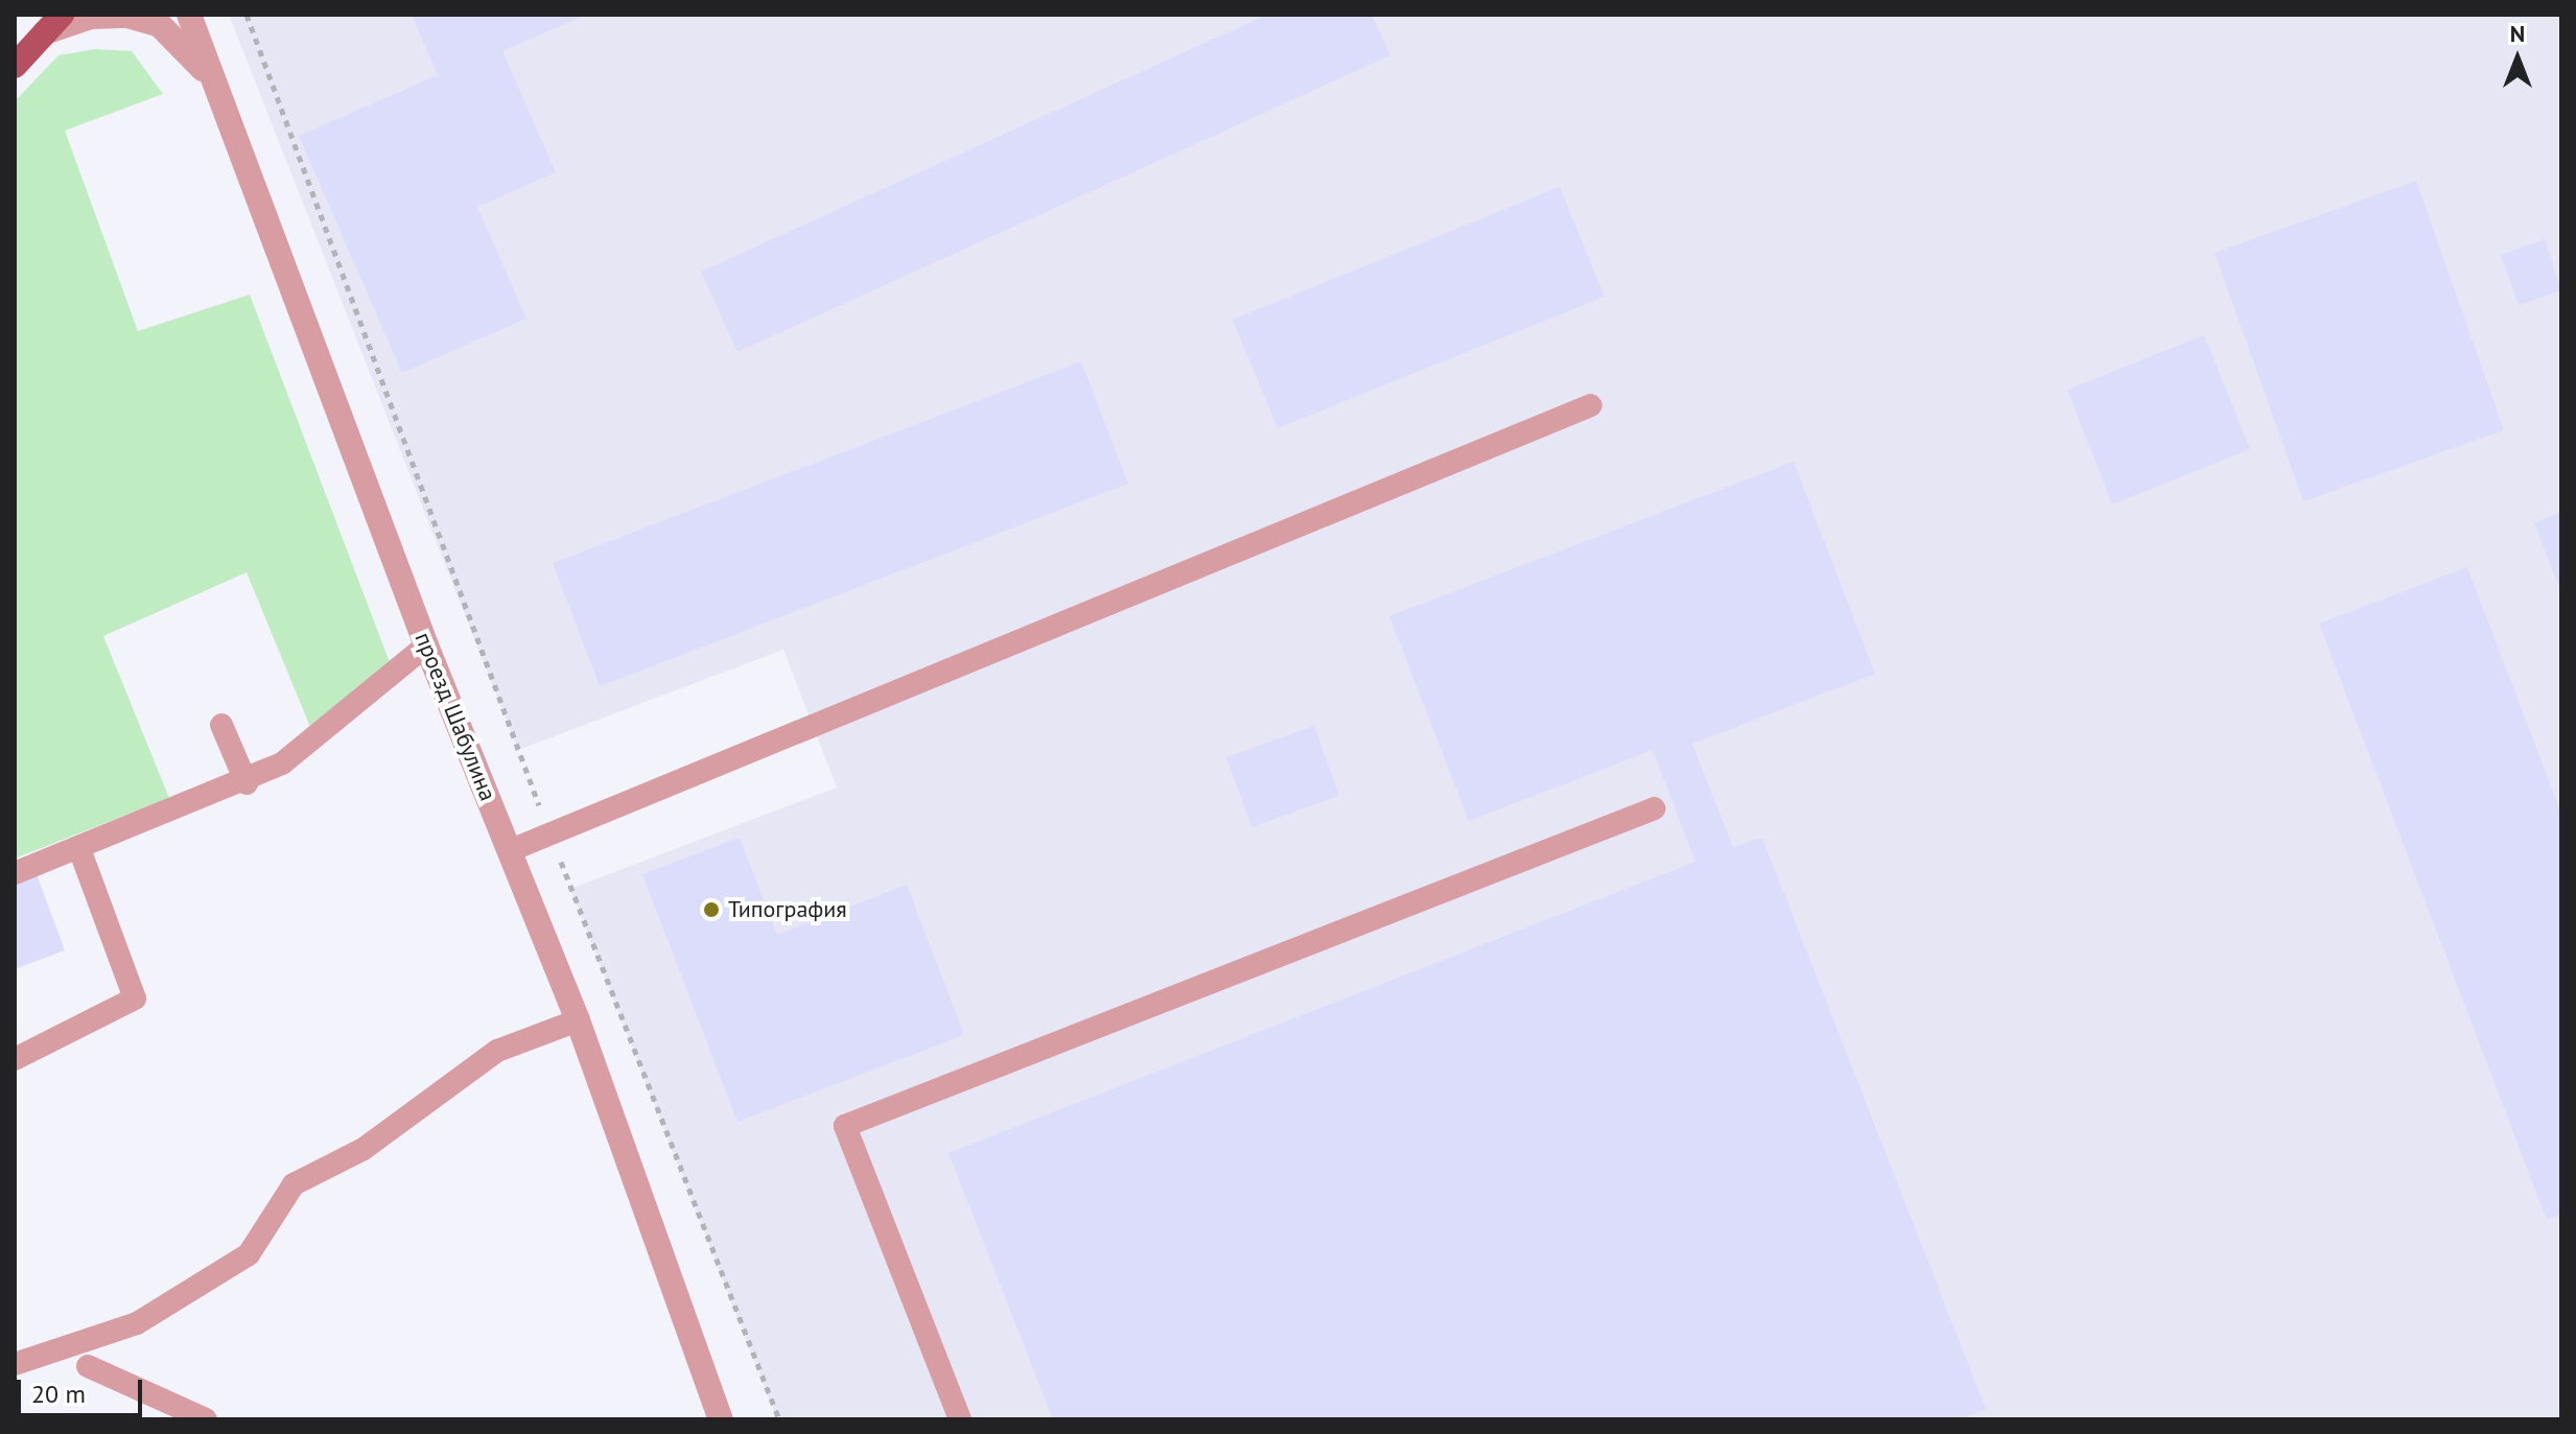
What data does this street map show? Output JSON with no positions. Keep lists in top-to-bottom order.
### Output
{
  "streets": {
    "street": ["проезд Шабулина"]
  },
  "places": ["Типография"],
  "scale_bar": "20 m",
  "north": "top"
}
